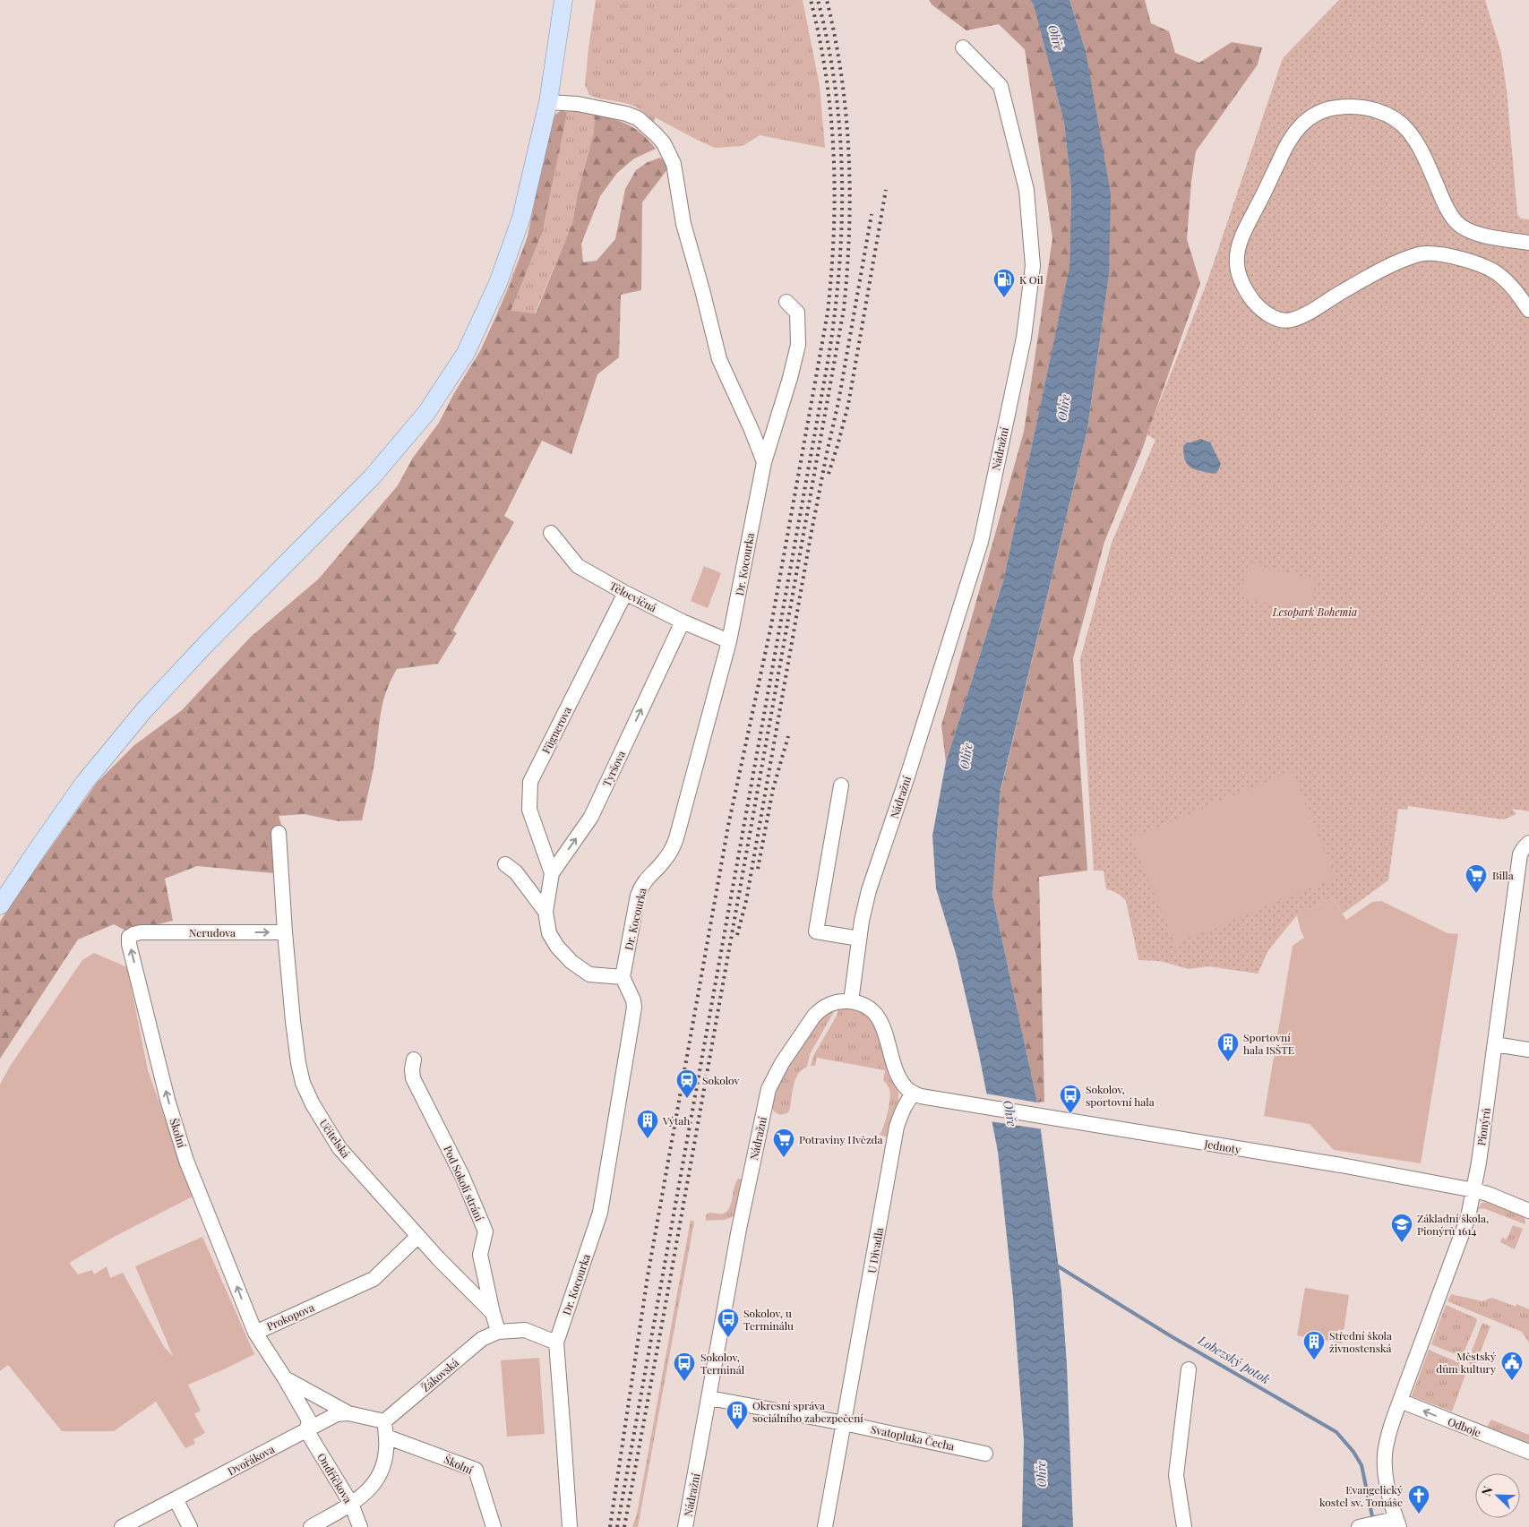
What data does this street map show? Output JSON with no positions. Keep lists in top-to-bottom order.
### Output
{
  "streets": {
    "street": [
      "Nádražní",
      "Dr. Kocourka",
      "Tělocvičná",
      "Fügnerova",
      "Tyršova",
      "Nerudova",
      "Pionýrů",
      "Školní",
      "Učitelská",
      "Jednoty",
      "Pod Sokolí strání",
      "U Divadla",
      "Prokopova",
      "Žákovská",
      "Odboje",
      "Svatopluka Čecha",
      "Dvořákova",
      "Ondříčkova"
    ]
  },
  "crossings": [
    ["Nádražní", "Svatopluka Čecha"],
    ["Dr. Kocourka", "Tělocvičná"],
    ["Tělocvičná", "Fügnerova"],
    ["Tělocvičná", "Tyršova"],
    ["Fügnerova", "Tyršova"],
    ["Nerudova", "Školní"],
    ["Nerudova", "Učitelská"],
    ["Pionýrů", "Jednoty"],
    ["Pionýrů", "Odboje"],
    ["Školní", "Prokopova"],
    ["Učitelská", "Pod Sokolí strání"],
    ["Učitelská", "Prokopova"],
    ["Učitelská", "Žákovská"],
    ["Jednoty", "U Divadla"],
    ["U Divadla", "Svatopluka Čecha"],
    ["Prokopova", "Dvořákova"],
    ["Prokopova", "Ondříčkova"],
    ["Žákovská", "Dvořákova"],
    ["Dvořákova", "Ondříčkova"]
  ],
  "one_way": [
    "Tyršova",
    "Nerudova",
    "Školní",
    "Odboje"
  ],
  "water": ["Ohře", "Lobezský potok"],
  "parks": ["Lesopark Bohemia"],
  "places": {
    "fuel station": ["K Oil"],
    "supermarket": ["Billa", "Potraviny Hvězda"],
    "building": [
      "Sportovní hala ISŠTE",
      "Výtah",
      "Střední škola živnostenská",
      "Okresní správa sociálního zabezpečení"
    ],
    "station": ["Sokolov"],
    "bus stop": ["Sokolov, sportovní hala", "Sokolov, u Terminálu", "Sokolov, Terminál"],
    "school or university": ["Základní škola, Pionýrů 1614"],
    "public building": ["Městský dům kultury"],
    "church": ["Evangelický kostel sv. Tomáše"]
  },
  "north": "top left"
}
